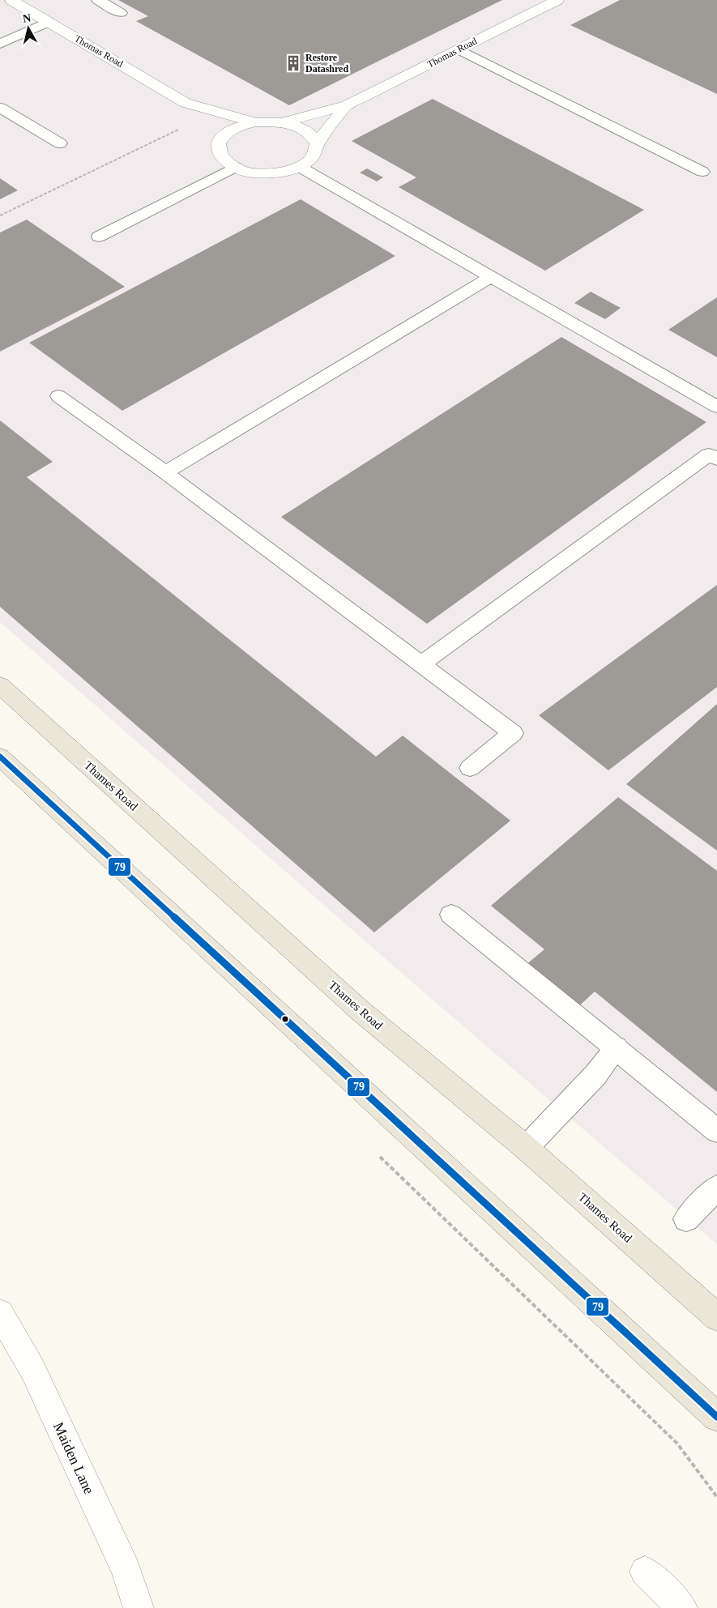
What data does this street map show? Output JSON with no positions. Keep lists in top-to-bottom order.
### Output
{
  "streets": {
    "main road": ["Thames Road"],
    "street": ["Thomas Road", "Maiden Lane"]
  },
  "places": {
    "building": ["Restore Datashred"]
  },
  "lines": ["transit line 79"],
  "north": "top"
}
